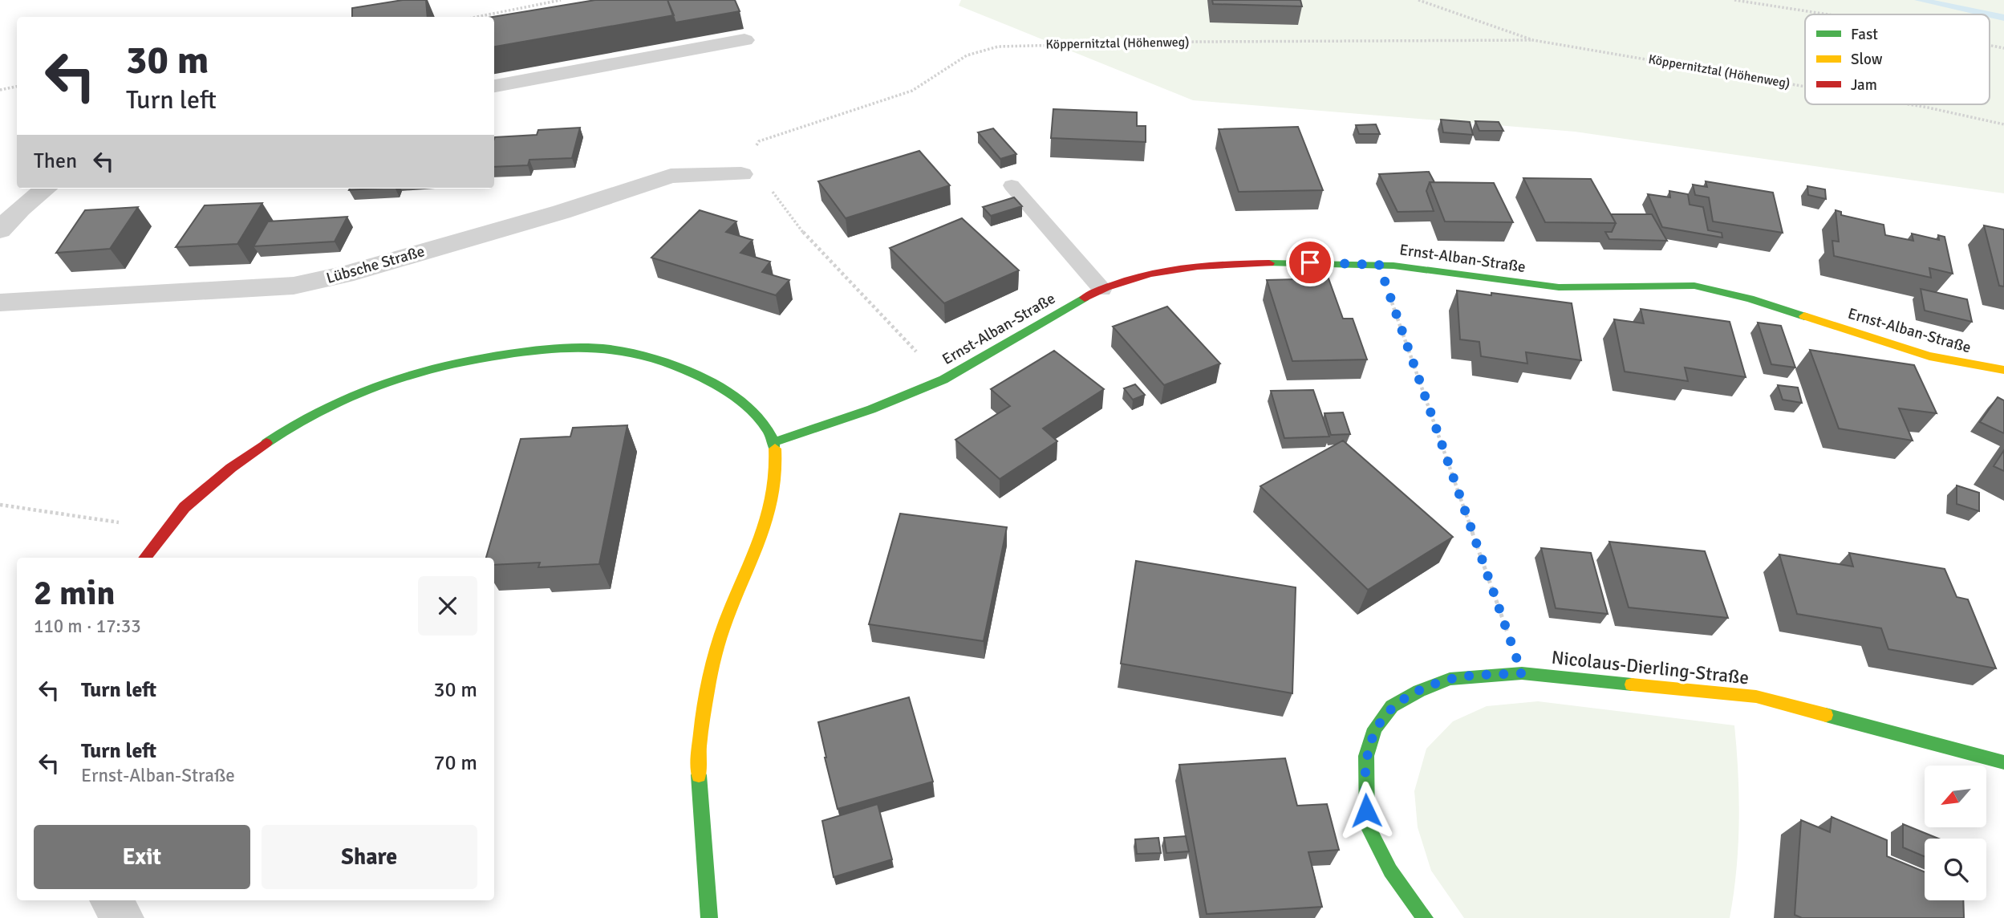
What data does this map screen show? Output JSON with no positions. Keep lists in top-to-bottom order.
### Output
{
  "streets": {
    "street": ["Ernst-Alban-Straße", "Lübsche Straße", "Nicolaus-Dierling-Straße"],
    "path": ["Köppernitztal (Höhenweg)"]
  },
  "crossings": [
    ["Köppernitztal (Höhenweg)", "Lübsche Straße"]
  ],
  "legend": ["Fast", "Slow", "Jam"],
  "north": "bottom left",
  "page": {
    "turn": ["30 m", "Turn left"],
    "then": "Then",
    "heading": ["2 min", "110 m · 17:33"],
    "list": [
      {
        "name": "Turn left",
        "value": "30 m"
      },
      {
        "name": "Turn left",
        "note": "Ernst-Alban-Straße",
        "value": "70 m"
      }
    ],
    "buttons": ["Exit", "Share"]
  }
}
